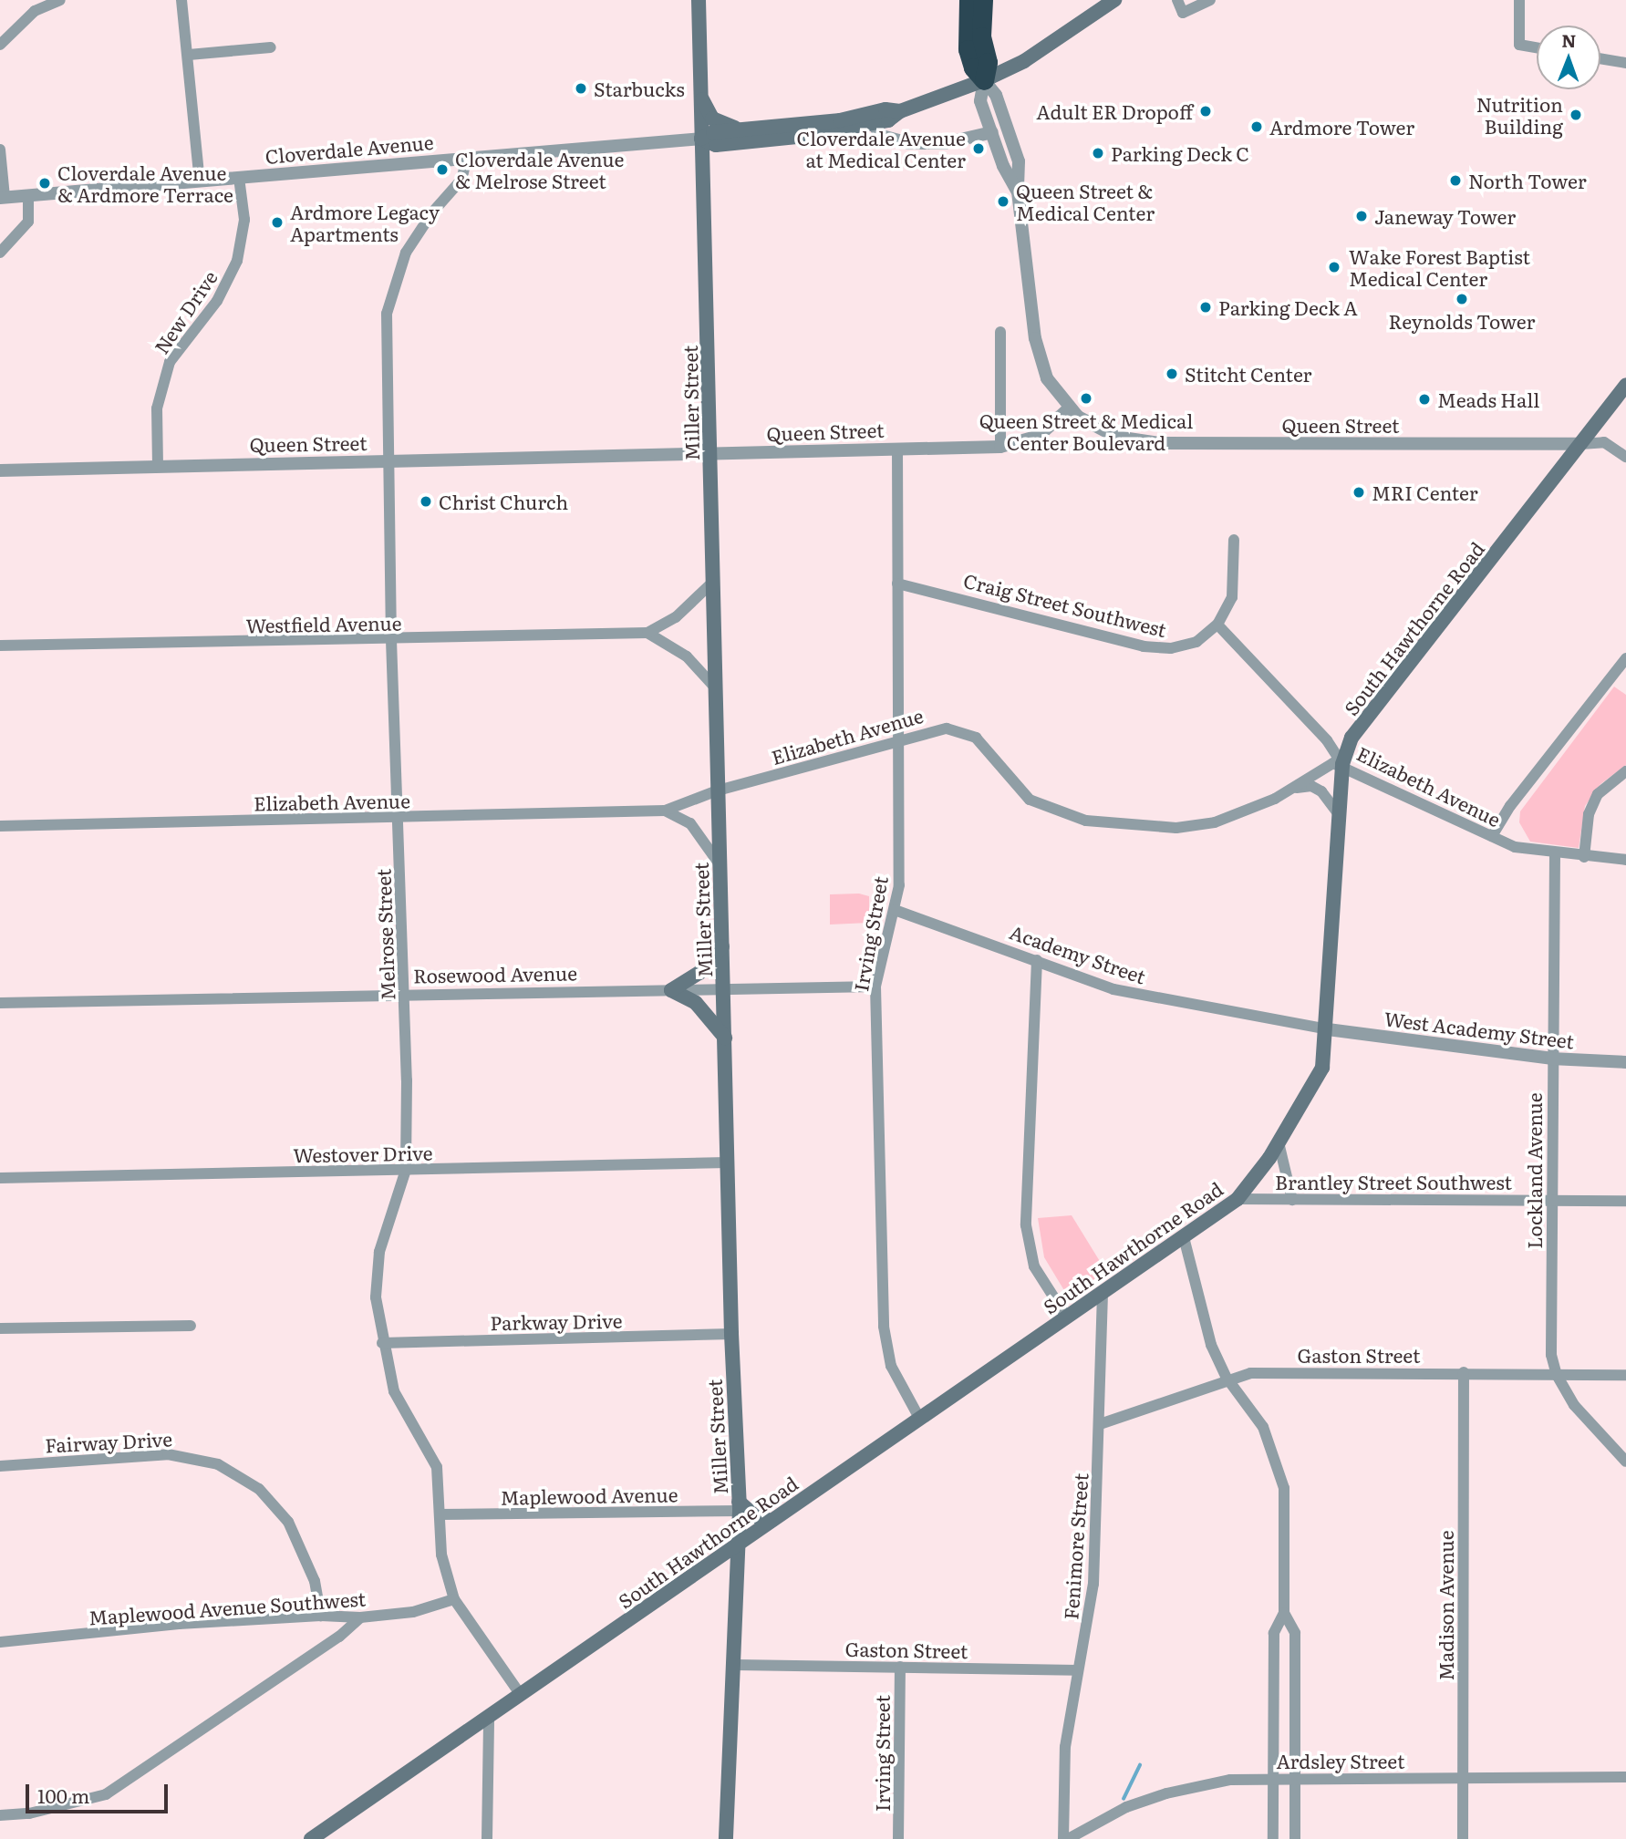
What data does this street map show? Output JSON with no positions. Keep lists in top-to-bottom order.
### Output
{
  "streets": {
    "main road": ["Cloverdale Avenue", "Miller Street", "South Hawthorne Road"],
    "street": [
      "New Drive",
      "Queen Street",
      "Craig Street Southwest",
      "Westfield Avenue",
      "Elizabeth Avenue",
      "Irving Street",
      "Melrose Street",
      "Academy Street",
      "Rosewood Avenue",
      "West Academy Street",
      "Westover Drive",
      "Lockland Avenue",
      "Brantley Street Southwest",
      "Parkway Drive",
      "Gaston Street",
      "Fairway Drive",
      "Maplewood Avenue",
      "Fenimore Street",
      "Madison Avenue",
      "Maplewood Avenue Southwest",
      "Ardsley Street"
    ]
  },
  "crossings": [
    ["Cloverdale Avenue", "New Drive"],
    ["Cloverdale Avenue", "Miller Street"],
    ["Cloverdale Avenue", "Melrose Street"],
    ["New Drive", "Queen Street"],
    ["Miller Street", "Queen Street"],
    ["Miller Street", "Westfield Avenue"],
    ["Miller Street", "South Hawthorne Road"],
    ["Miller Street", "Elizabeth Avenue"],
    ["Miller Street", "Rosewood Avenue"],
    ["Miller Street", "Westover Drive"],
    ["Miller Street", "Parkway Drive"],
    ["Miller Street", "Gaston Street"],
    ["Miller Street", "Maplewood Avenue"],
    ["Queen Street", "South Hawthorne Road"],
    ["Queen Street", "Irving Street"],
    ["Queen Street", "Melrose Street"],
    ["Craig Street Southwest", "Irving Street"],
    ["Westfield Avenue", "Melrose Street"],
    ["South Hawthorne Road", "Elizabeth Avenue"],
    ["South Hawthorne Road", "Irving Street"],
    ["South Hawthorne Road", "Melrose Street"],
    ["South Hawthorne Road", "Academy Street"],
    ["South Hawthorne Road", "West Academy Street"],
    ["South Hawthorne Road", "Brantley Street Southwest"],
    ["South Hawthorne Road", "Fenimore Street"],
    ["Elizabeth Avenue", "Irving Street"],
    ["Elizabeth Avenue", "Melrose Street"],
    ["Elizabeth Avenue", "Lockland Avenue"],
    ["Irving Street", "Academy Street"],
    ["Irving Street", "Rosewood Avenue"],
    ["Irving Street", "Gaston Street"],
    ["Melrose Street", "Rosewood Avenue"],
    ["Melrose Street", "Westover Drive"],
    ["Melrose Street", "Parkway Drive"],
    ["Melrose Street", "Maplewood Avenue"],
    ["Melrose Street", "Maplewood Avenue Southwest"],
    ["Academy Street", "West Academy Street"],
    ["West Academy Street", "Lockland Avenue"],
    ["Lockland Avenue", "Brantley Street Southwest"],
    ["Lockland Avenue", "Gaston Street"],
    ["Gaston Street", "Fenimore Street"],
    ["Gaston Street", "Madison Avenue"],
    ["Fairway Drive", "Maplewood Avenue Southwest"],
    ["Fenimore Street", "Ardsley Street"],
    ["Madison Avenue", "Ardsley Street"]
  ],
  "places": [
    "Starbucks",
    "Adult ER Dropoff",
    "Nutrition Building",
    "Ardmore Tower",
    "Cloverdale Avenue at Medical Center",
    "Parking Deck C",
    "Cloverdale Avenue & Melrose Street",
    "North Tower",
    "Cloverdale Avenue & Ardmore Terrace",
    "Queen Street & Medical Center",
    "Janeway Tower",
    "Ardmore Legacy Apartments",
    "Wake Forest Baptist Medical Center",
    "Reynolds Tower",
    "Parking Deck A",
    "Stitcht Center",
    "Queen Street & Medical Center Boulevard",
    "Meads Hall",
    "MRI Center",
    "Christ Church"
  ],
  "scale_bar": "100 m",
  "north": "top"
}
